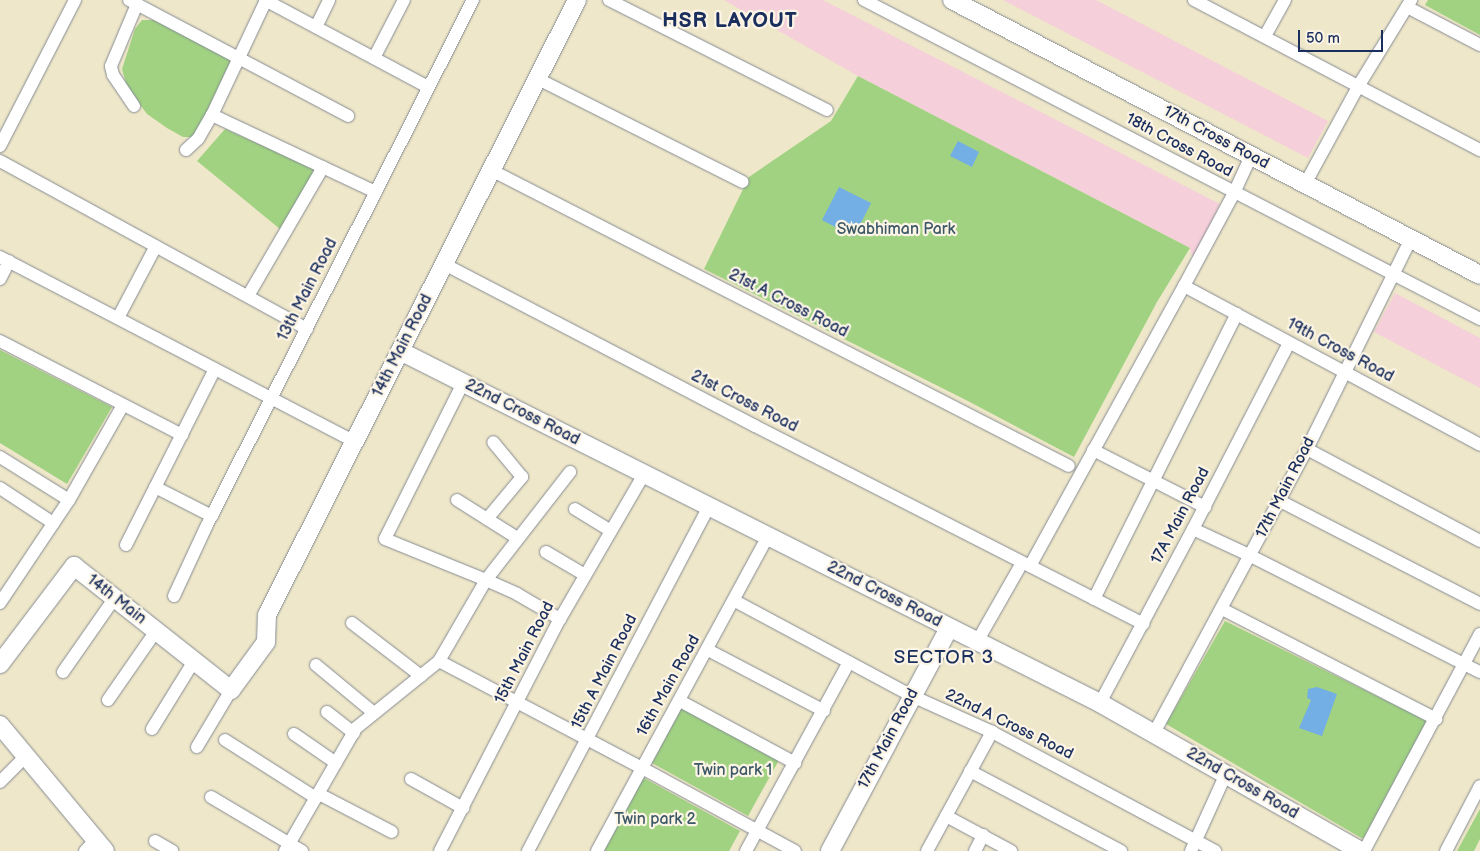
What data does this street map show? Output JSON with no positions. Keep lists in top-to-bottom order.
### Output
{
  "streets": {
    "street": [
      "17th Cross Road",
      "18th Cross Road",
      "13th Main Road",
      "21st A Cross Road",
      "14th Main Road",
      "19th Cross Road",
      "21st Cross Road",
      "22nd Cross Road",
      "17th Main Road",
      "17A Main Road",
      "14th Main",
      "15th Main Road",
      "15th A Main Road",
      "16th Main Road",
      "22nd A Cross Road"
    ]
  },
  "crossings": [
    ["17th Cross Road", "17th Main Road"],
    ["18th Cross Road", "17th Main Road"],
    ["21st A Cross Road", "14th Main Road"],
    ["14th Main Road", "21st Cross Road"],
    ["14th Main Road", "22nd Cross Road"],
    ["14th Main Road", "14th Main"],
    ["19th Cross Road", "17th Main Road"],
    ["19th Cross Road", "17A Main Road"],
    ["21st Cross Road", "17A Main Road"],
    ["22nd Cross Road", "17th Main Road"],
    ["22nd Cross Road", "17A Main Road"],
    ["22nd Cross Road", "15th Main Road"],
    ["22nd Cross Road", "15th A Main Road"],
    ["22nd Cross Road", "16th Main Road"],
    ["17th Main Road", "22nd A Cross Road"],
    ["16th Main Road", "22nd A Cross Road"]
  ],
  "districts": ["HSR LAYOUT", "SECTOR 3"],
  "parks": ["Swabhiman Park", "Twin park 1", "Twin park 2"],
  "scale_bar": "50 m"
}
